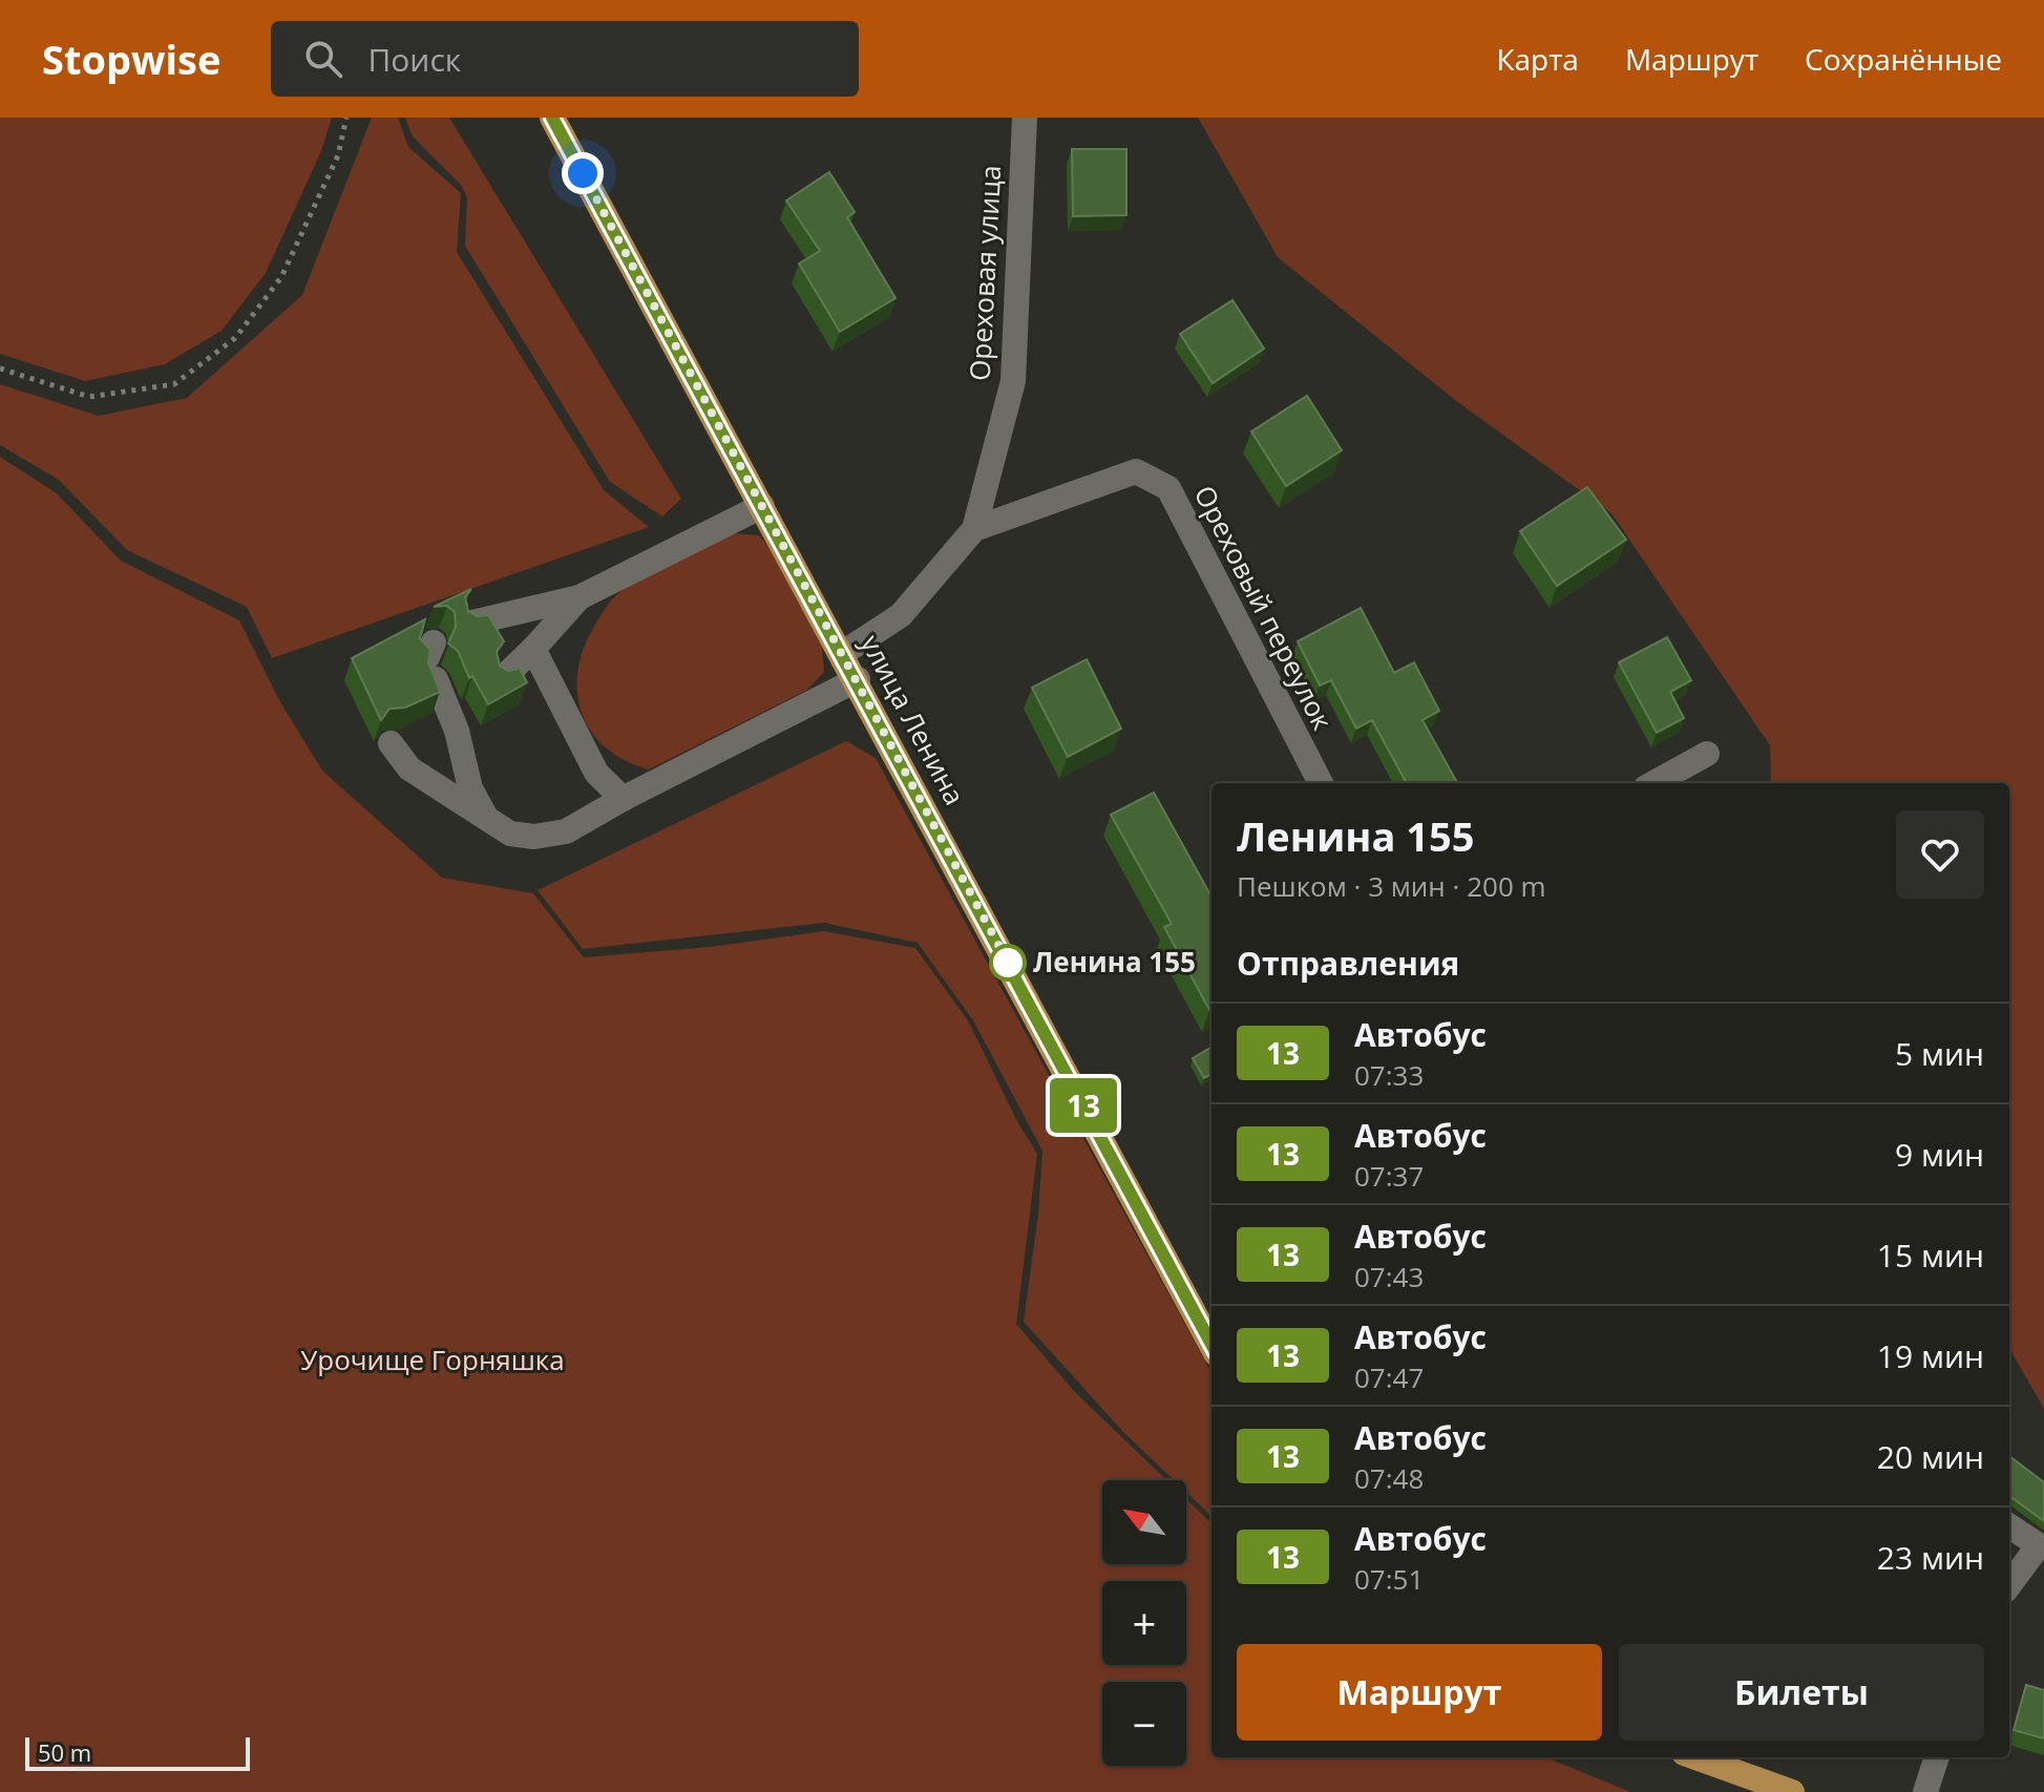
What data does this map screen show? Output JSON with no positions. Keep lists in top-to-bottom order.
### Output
{
  "streets": {
    "main road": ["улица Ленина"],
    "lane": ["Ореховая улица", "Ореховый переулок"]
  },
  "crossings": [
    ["Ореховая улица", "Ореховый переулок"],
    ["Ореховый переулок", "улица Ленина"]
  ],
  "parks": ["Урочище Горняшка"],
  "places": ["Ленина 155"],
  "lines": ["bus line 13"],
  "scale_bar": "50 m",
  "north": "top left",
  "page": {
    "header": "Stopwise",
    "search": "Поиск",
    "nav": ["Карта", "Маршрут", "Сохранённые"],
    "on_map": "13",
    "heading": [
      ["Ленина 155", "Пешком · 3 мин · 200 m"],
      "Отправления"
    ],
    "list": [
      {
        "mark": "13",
        "name": "Автобус",
        "note": "07:33",
        "value": "5 мин"
      },
      {
        "mark": "13",
        "name": "Автобус",
        "note": "07:37",
        "value": "9 мин"
      },
      {
        "mark": "13",
        "name": "Автобус",
        "note": "07:43",
        "value": "15 мин"
      },
      {
        "mark": "13",
        "name": "Автобус",
        "note": "07:47",
        "value": "19 мин"
      },
      {
        "mark": "13",
        "name": "Автобус",
        "note": "07:48",
        "value": "20 мин"
      },
      {
        "mark": "13",
        "name": "Автобус",
        "note": "07:51",
        "value": "23 мин"
      }
    ],
    "map_buttons": ["+", "−"],
    "buttons": ["Маршрут", "Билеты"],
    "scale": "50 m"
  }
}
